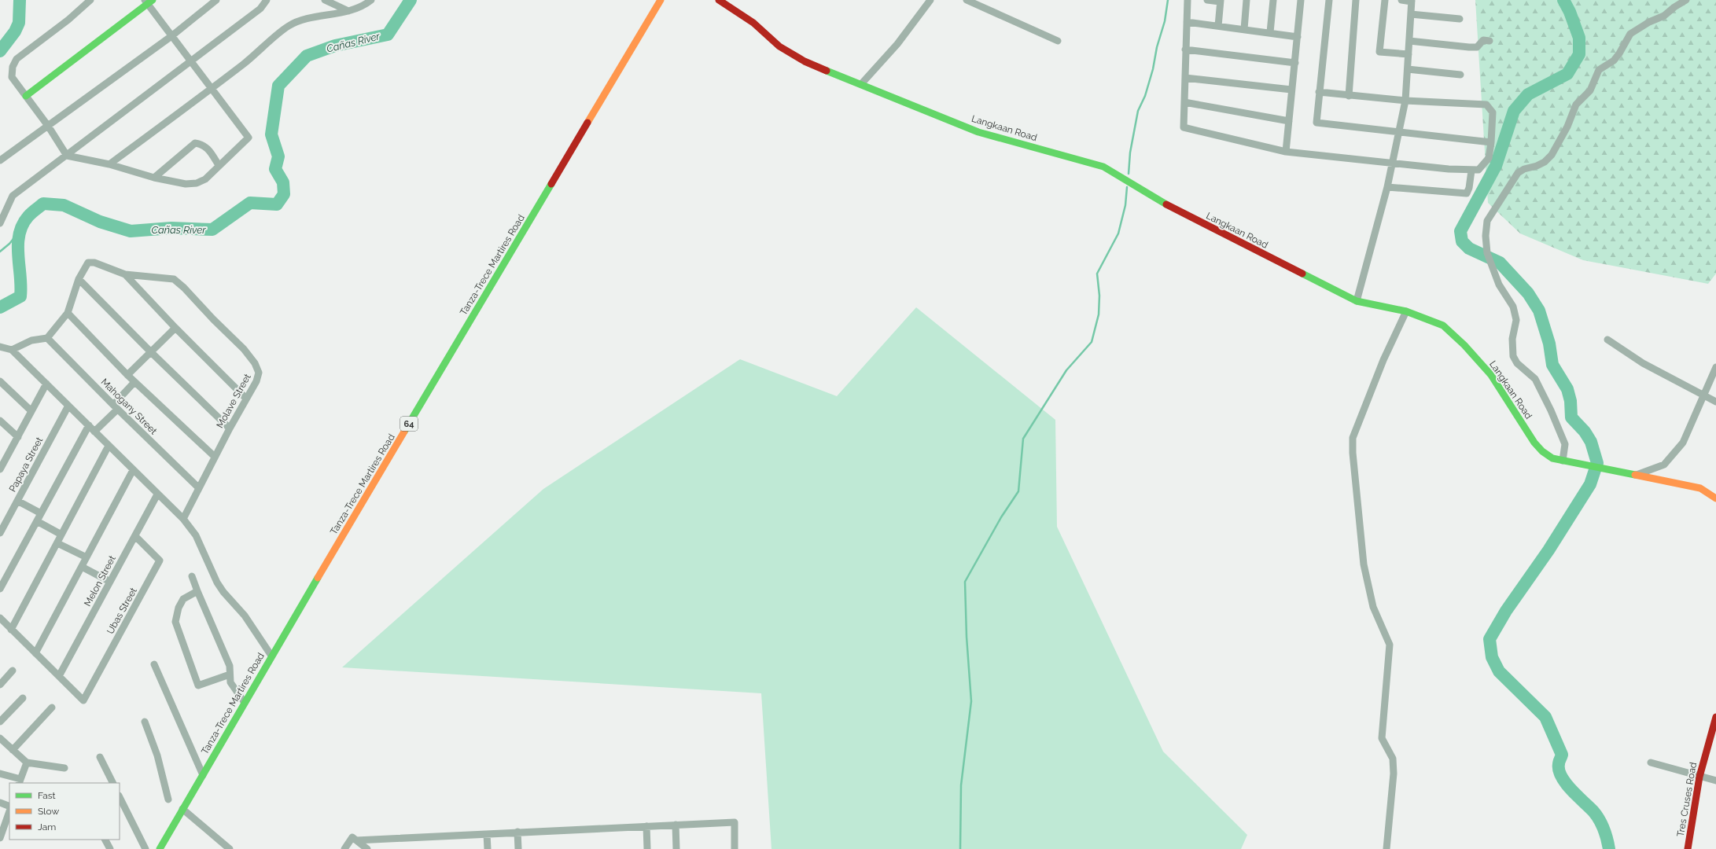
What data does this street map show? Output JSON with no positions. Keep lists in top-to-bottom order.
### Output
{
  "streets": {
    "street": [
      "Langkaan Road",
      "Tanza-Trece Martires Road",
      "Molave Street",
      "Mahogany Street",
      "64",
      "Papaya Street",
      "Melon Street",
      "Ubas Street",
      "Tres Cruses Road"
    ]
  },
  "crossings": [
    ["Molave Street", "Mahogany Street"],
    ["Melon Street", "Ubas Street"]
  ],
  "water": ["Cañas River"],
  "legend": ["Fast", "Slow", "Jam"]
}
